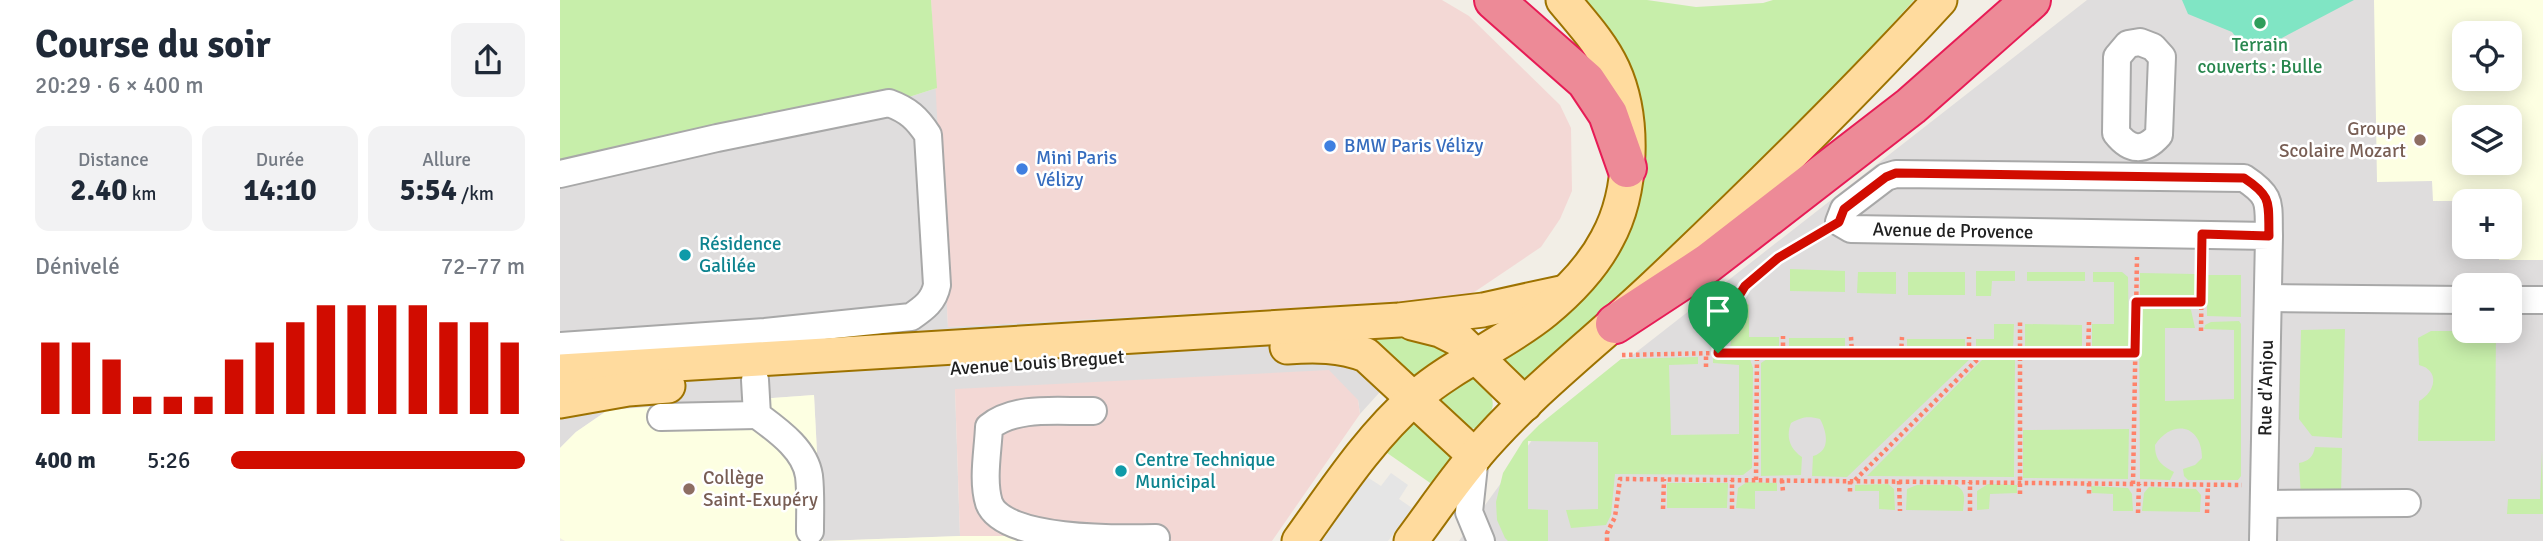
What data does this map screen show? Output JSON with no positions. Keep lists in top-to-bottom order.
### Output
{
  "streets": {
    "main road": ["Avenue Louis Breguet"],
    "street": ["Avenue de Provence", "Rue d'Anjou"]
  },
  "crossings": [
    ["Avenue de Provence", "Rue d'Anjou"]
  ],
  "places": [
    "Terrain couverts : Bulle",
    "Groupe Scolaire Mozart",
    "BMW Paris Vélizy",
    "Mini Paris Vélizy",
    "Résidence Galilée",
    "Centre Technique Municipal",
    "Collège Saint-Exupéry"
  ],
  "page": {
    "heading": ["Course du soir", "20:29 · 6 × 400 m"],
    "map_buttons": ["+", "−"],
    "stats": [
      ["Distance", "2.40 km"],
      ["Durée", "14:10"],
      ["Allure", "5:54 /km"]
    ],
    "chart": ["Dénivelé", "72–77 m"],
    "list": [
      {
        "name": "400 m",
        "note": "5:26"
      }
    ]
  }
}
